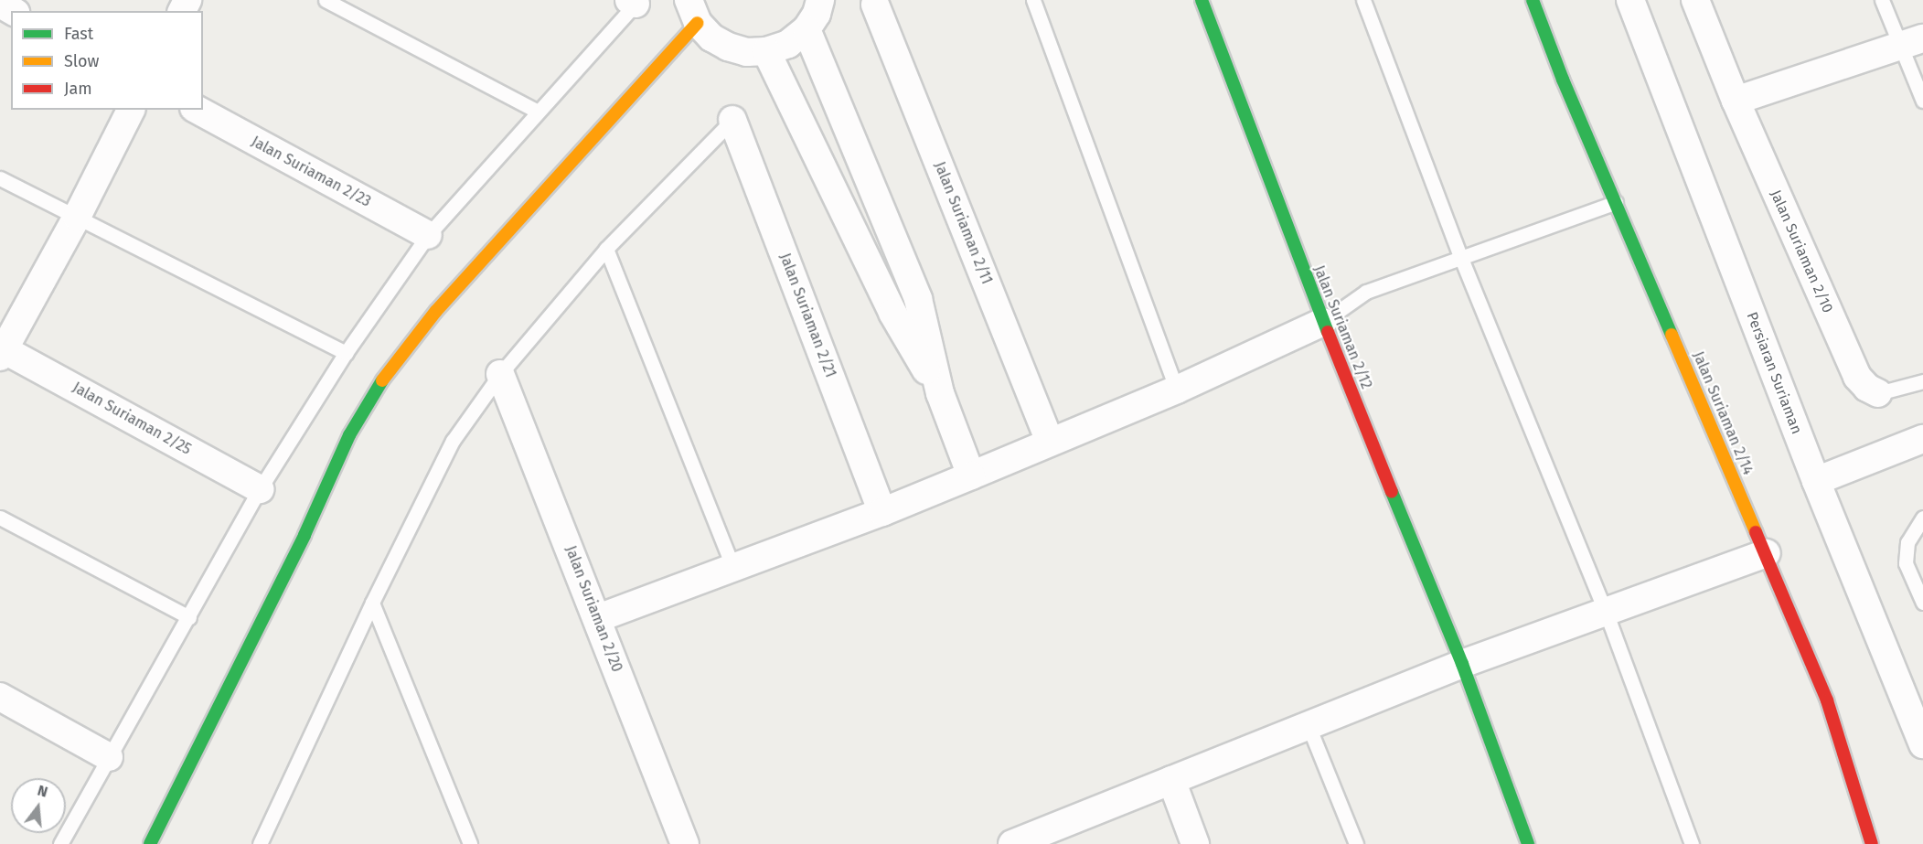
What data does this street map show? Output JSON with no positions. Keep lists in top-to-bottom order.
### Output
{
  "streets": {
    "street": [
      "Jalan Suriaman 2/23",
      "Jalan Suriaman 2/11",
      "Jalan Suriaman 2/10",
      "Jalan Suriaman 2/21",
      "Jalan Suriaman 2/12",
      "Persiaran Suriaman",
      "Jalan Suriaman 2/14",
      "Jalan Suriaman 2/25",
      "Jalan Suriaman 2/20"
    ]
  },
  "legend": ["Fast", "Slow", "Jam"],
  "north": "top"
}
